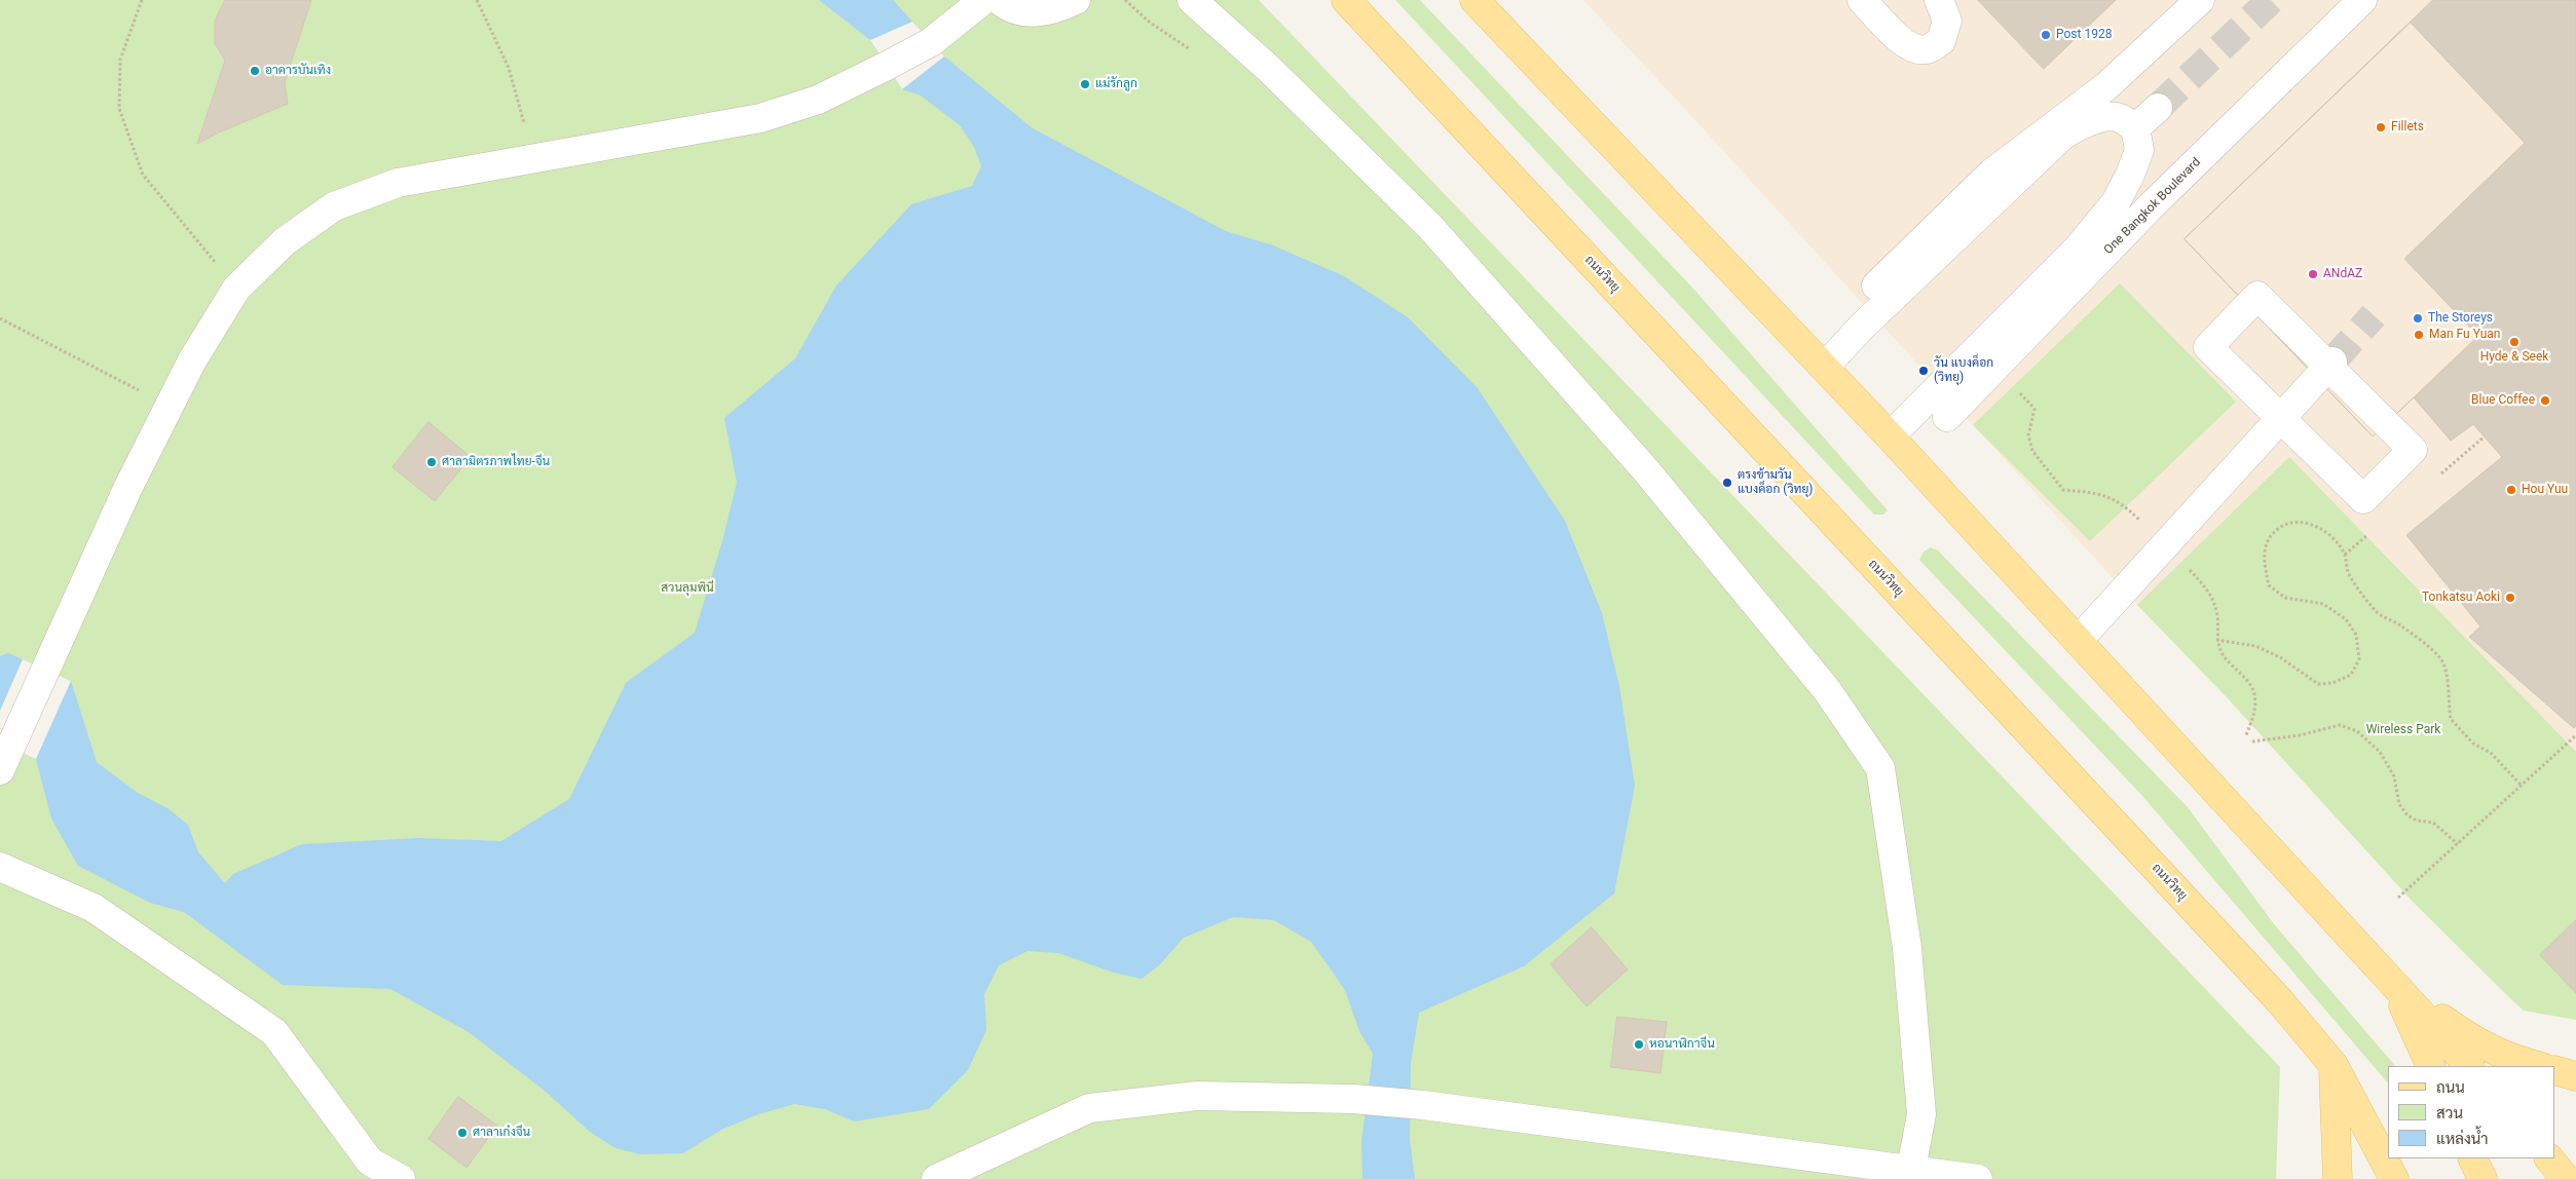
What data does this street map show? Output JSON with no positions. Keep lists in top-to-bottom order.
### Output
{
  "streets": {
    "main road": ["ถนนวิทยุ"],
    "street": ["One Bangkok Boulevard"]
  },
  "parks": ["สวนลุมพินี", "Wireless Park"],
  "places": [
    "Post 1928",
    "อาคารบันเทิง",
    "แม่รักลูก",
    "Fillets",
    "ANdAZ",
    "The Storeys",
    "Man Fu Yuan",
    "Hyde & Seek",
    "วัน แบงค็อก (วิทยุ)",
    "Blue Coffee",
    "ศาลามิตรภาพไทย-จีน",
    "ตรงข้ามวัน แบงค็อก (วิทยุ)",
    "Hou Yuu",
    "Tonkatsu Aoki",
    "หอนาฬิกาจีน",
    "ศาลาเก๋งจีน"
  ],
  "legend": ["ถนน", "สวน", "แหล่งน้ำ"]
}
